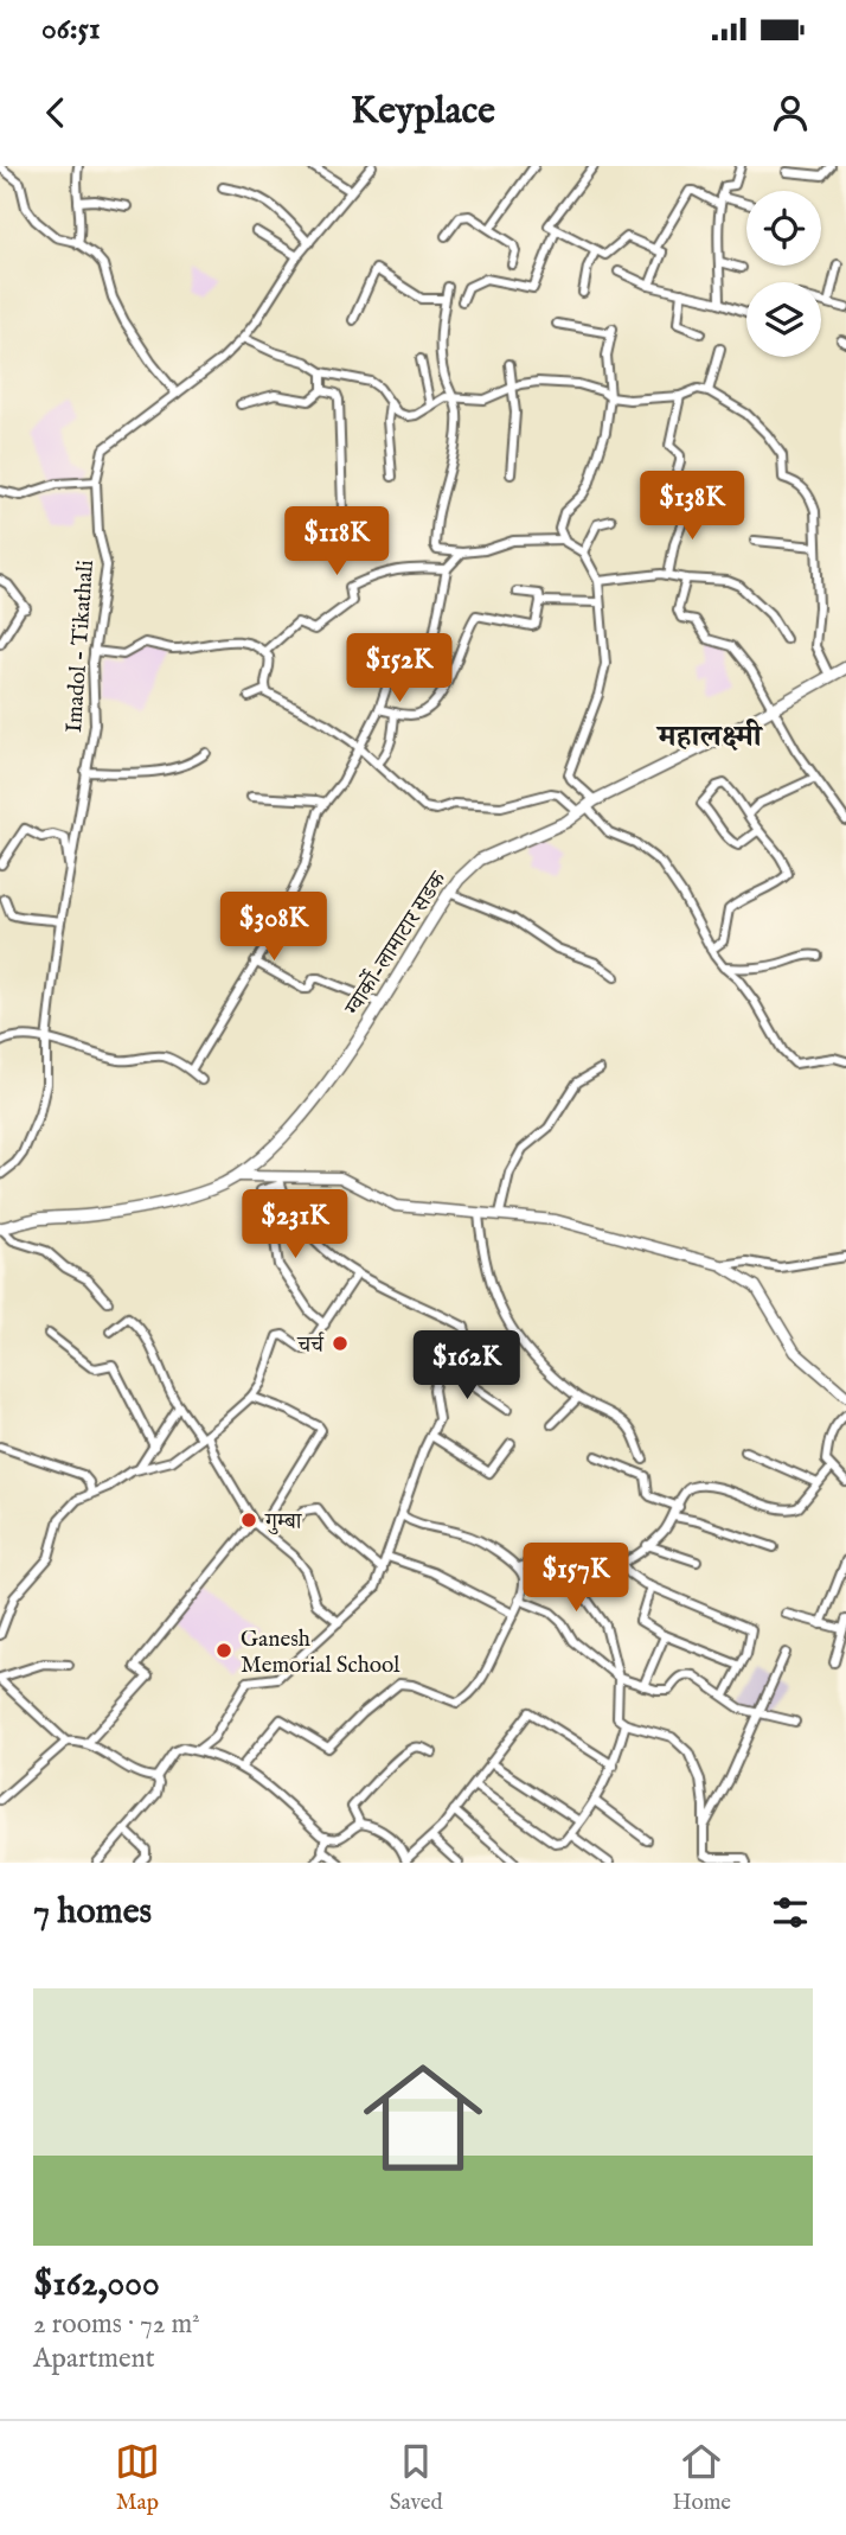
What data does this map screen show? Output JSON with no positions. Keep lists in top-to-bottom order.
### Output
{
  "streets": {
    "main road": ["ग्वार्को-लामाटार सडक"],
    "street": ["Imadol - Tikathali"]
  },
  "districts": ["महालक्ष्मी"],
  "places": ["चर्च", "गुम्बा", "Ganesh Memorial School"],
  "page": {
    "status": "06:51",
    "header": "Keyplace",
    "price": [
      "$138K",
      "$118K",
      "$152K",
      "$308K",
      "$231K",
      "$162K",
      "$157K"
    ],
    "heading": "7 homes",
    "list": [
      {
        "name": "$162,000",
        "note": "2 rooms · 72 m² · Apartment"
      }
    ],
    "tabs": ["Map", "Saved", "Home"]
  }
}
